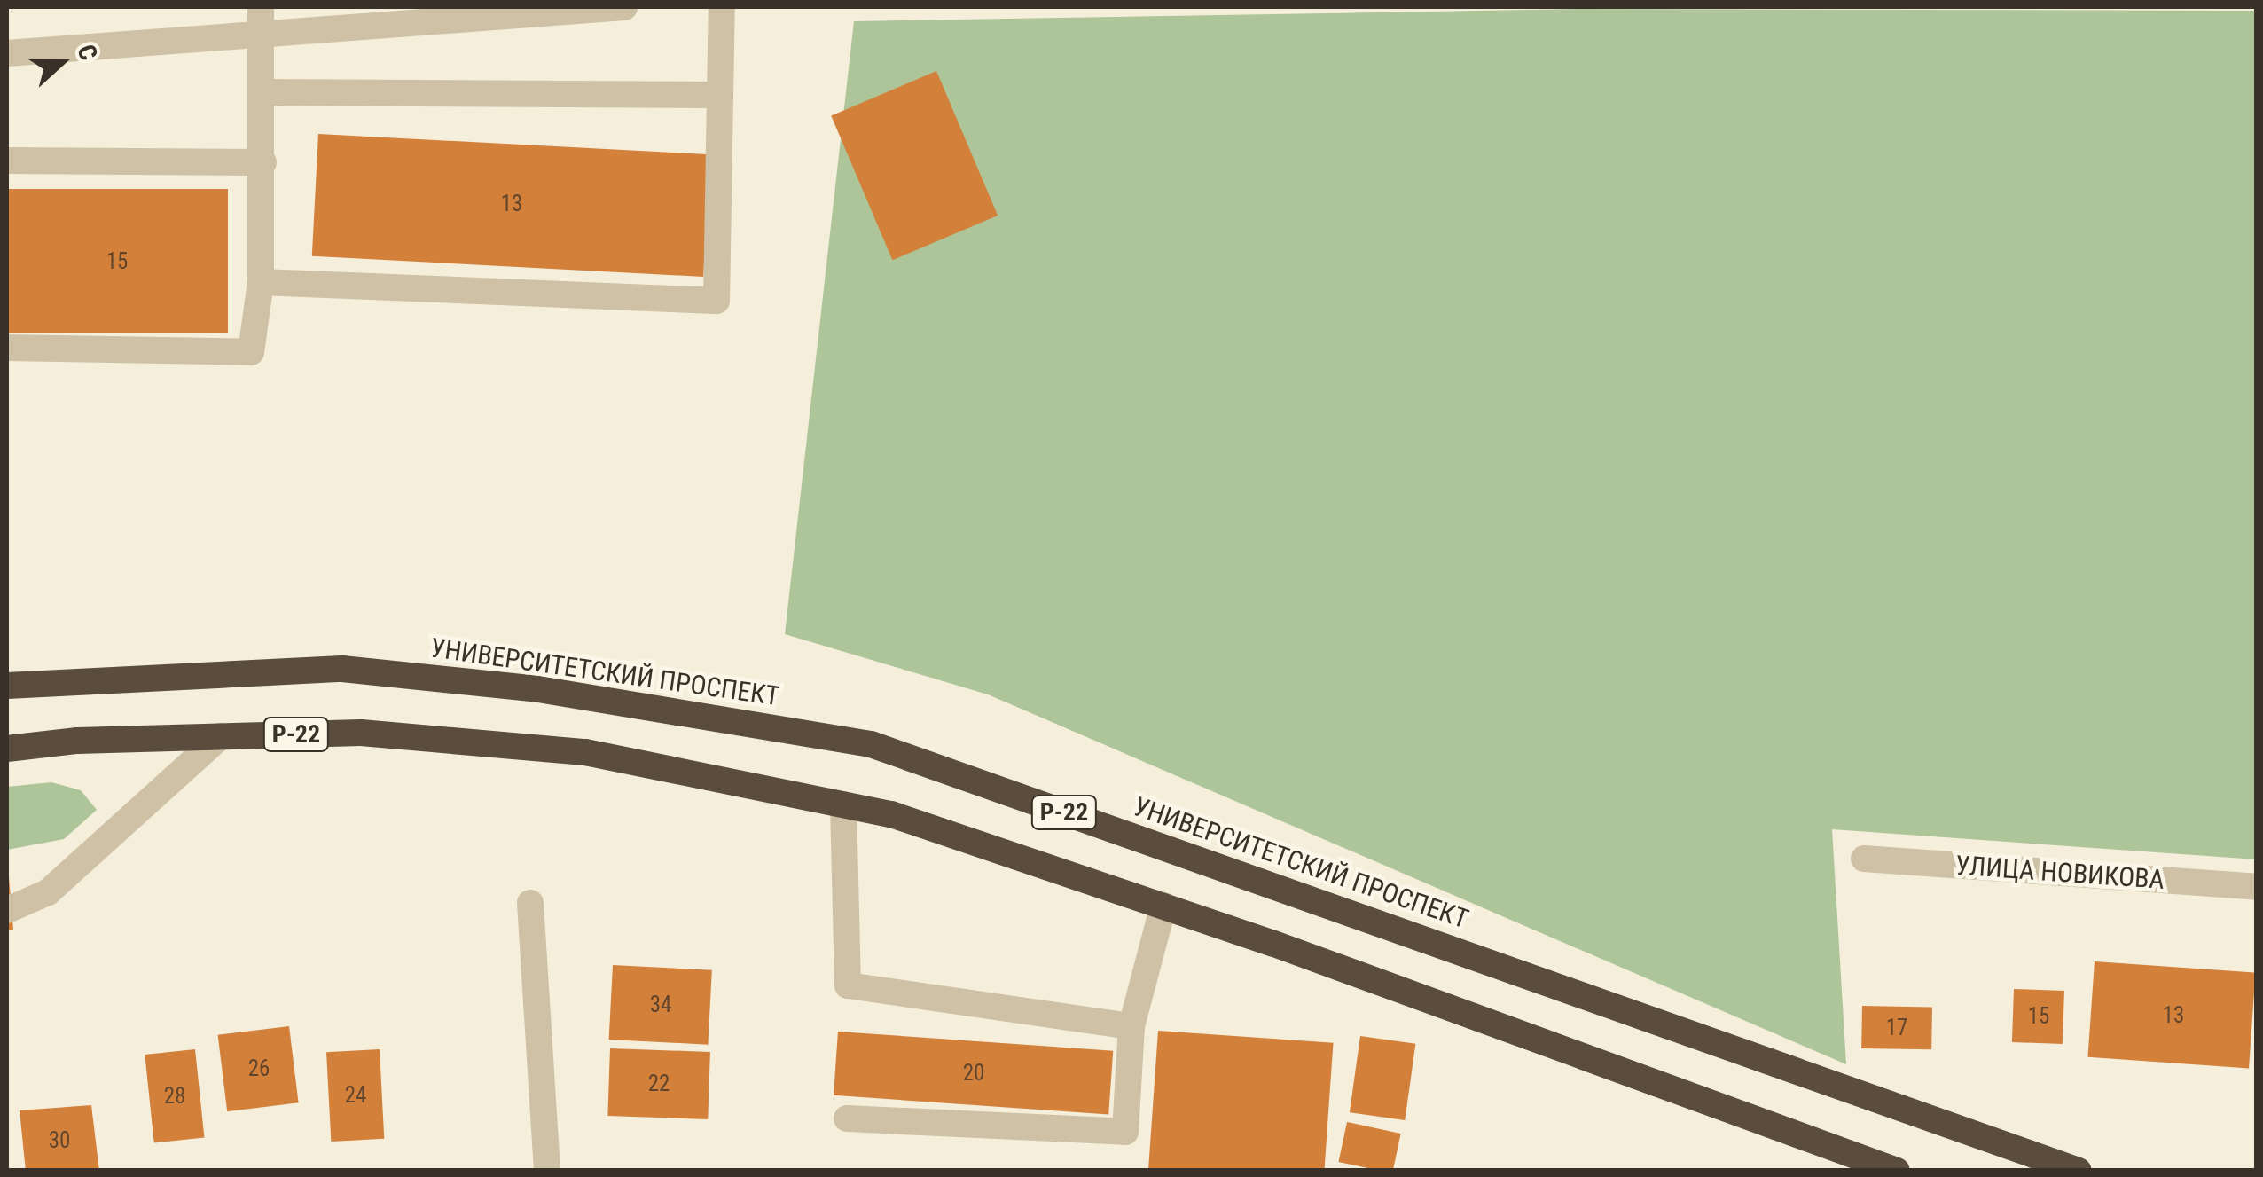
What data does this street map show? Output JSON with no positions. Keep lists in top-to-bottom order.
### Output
{
  "streets": {
    "highway": ["УНИВЕРСИТЕТСКИЙ ПРОСПЕКТ", "Р-22"],
    "street": ["УЛИЦА НОВИКОВА"]
  },
  "house_numbers": [
    "13",
    "15",
    "34",
    "13",
    "15",
    "17",
    "26",
    "20",
    "22",
    "24",
    "28",
    "30"
  ],
  "north": "right"
}
